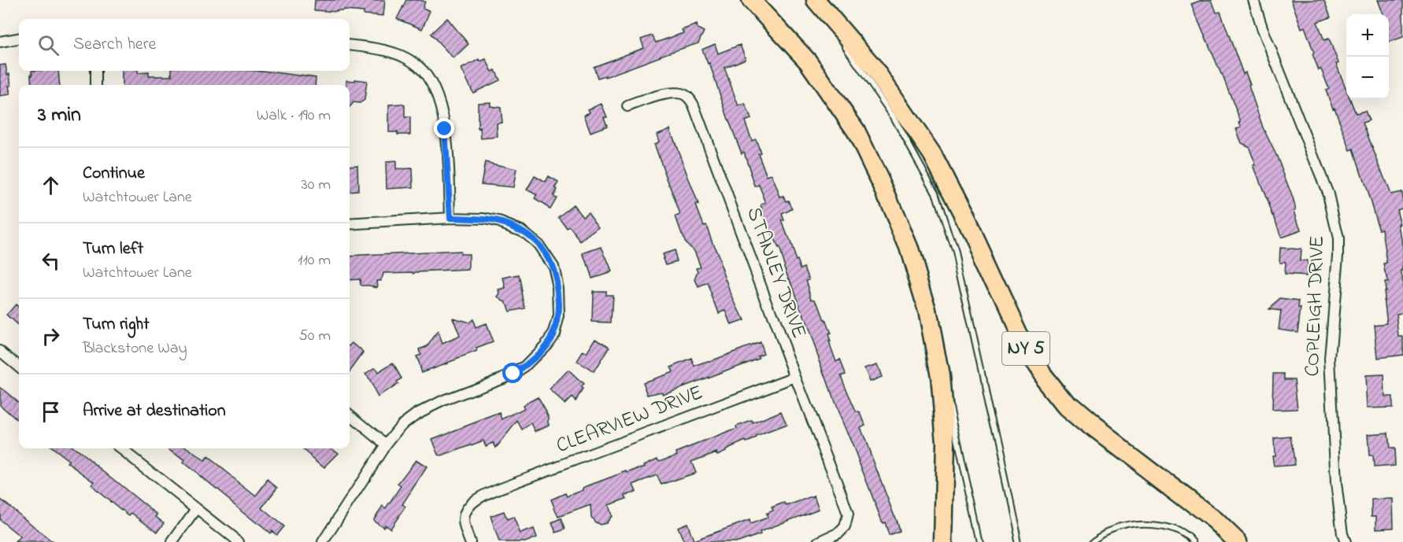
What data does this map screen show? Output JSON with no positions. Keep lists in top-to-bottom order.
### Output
{
  "streets": {
    "highway": ["NY 5"],
    "street": ["STANLEY DRIVE", "COPLEIGH DRIVE", "CLEARVIEW DRIVE"]
  },
  "crossings": [
    ["STANLEY DRIVE", "CLEARVIEW DRIVE"]
  ],
  "page": {
    "map_buttons": ["+", "−"],
    "search": "Search here",
    "heading": ["3 min", "Walk · 190 m"],
    "list": [
      ["Continue", "Watchtower Lane", "30 m"],
      ["Turn left", "Watchtower Lane", "110 m"],
      ["Turn right", "Blackstone Way", "50 m"],
      "Arrive at destination"
    ]
  }
}
